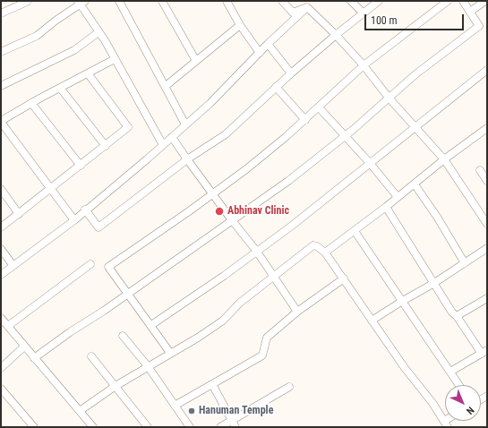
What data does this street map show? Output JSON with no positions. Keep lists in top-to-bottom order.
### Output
{
  "places": ["Abhinav Clinic", "Hanuman Temple"],
  "scale_bar": "100 m",
  "north": "bottom right"
}
